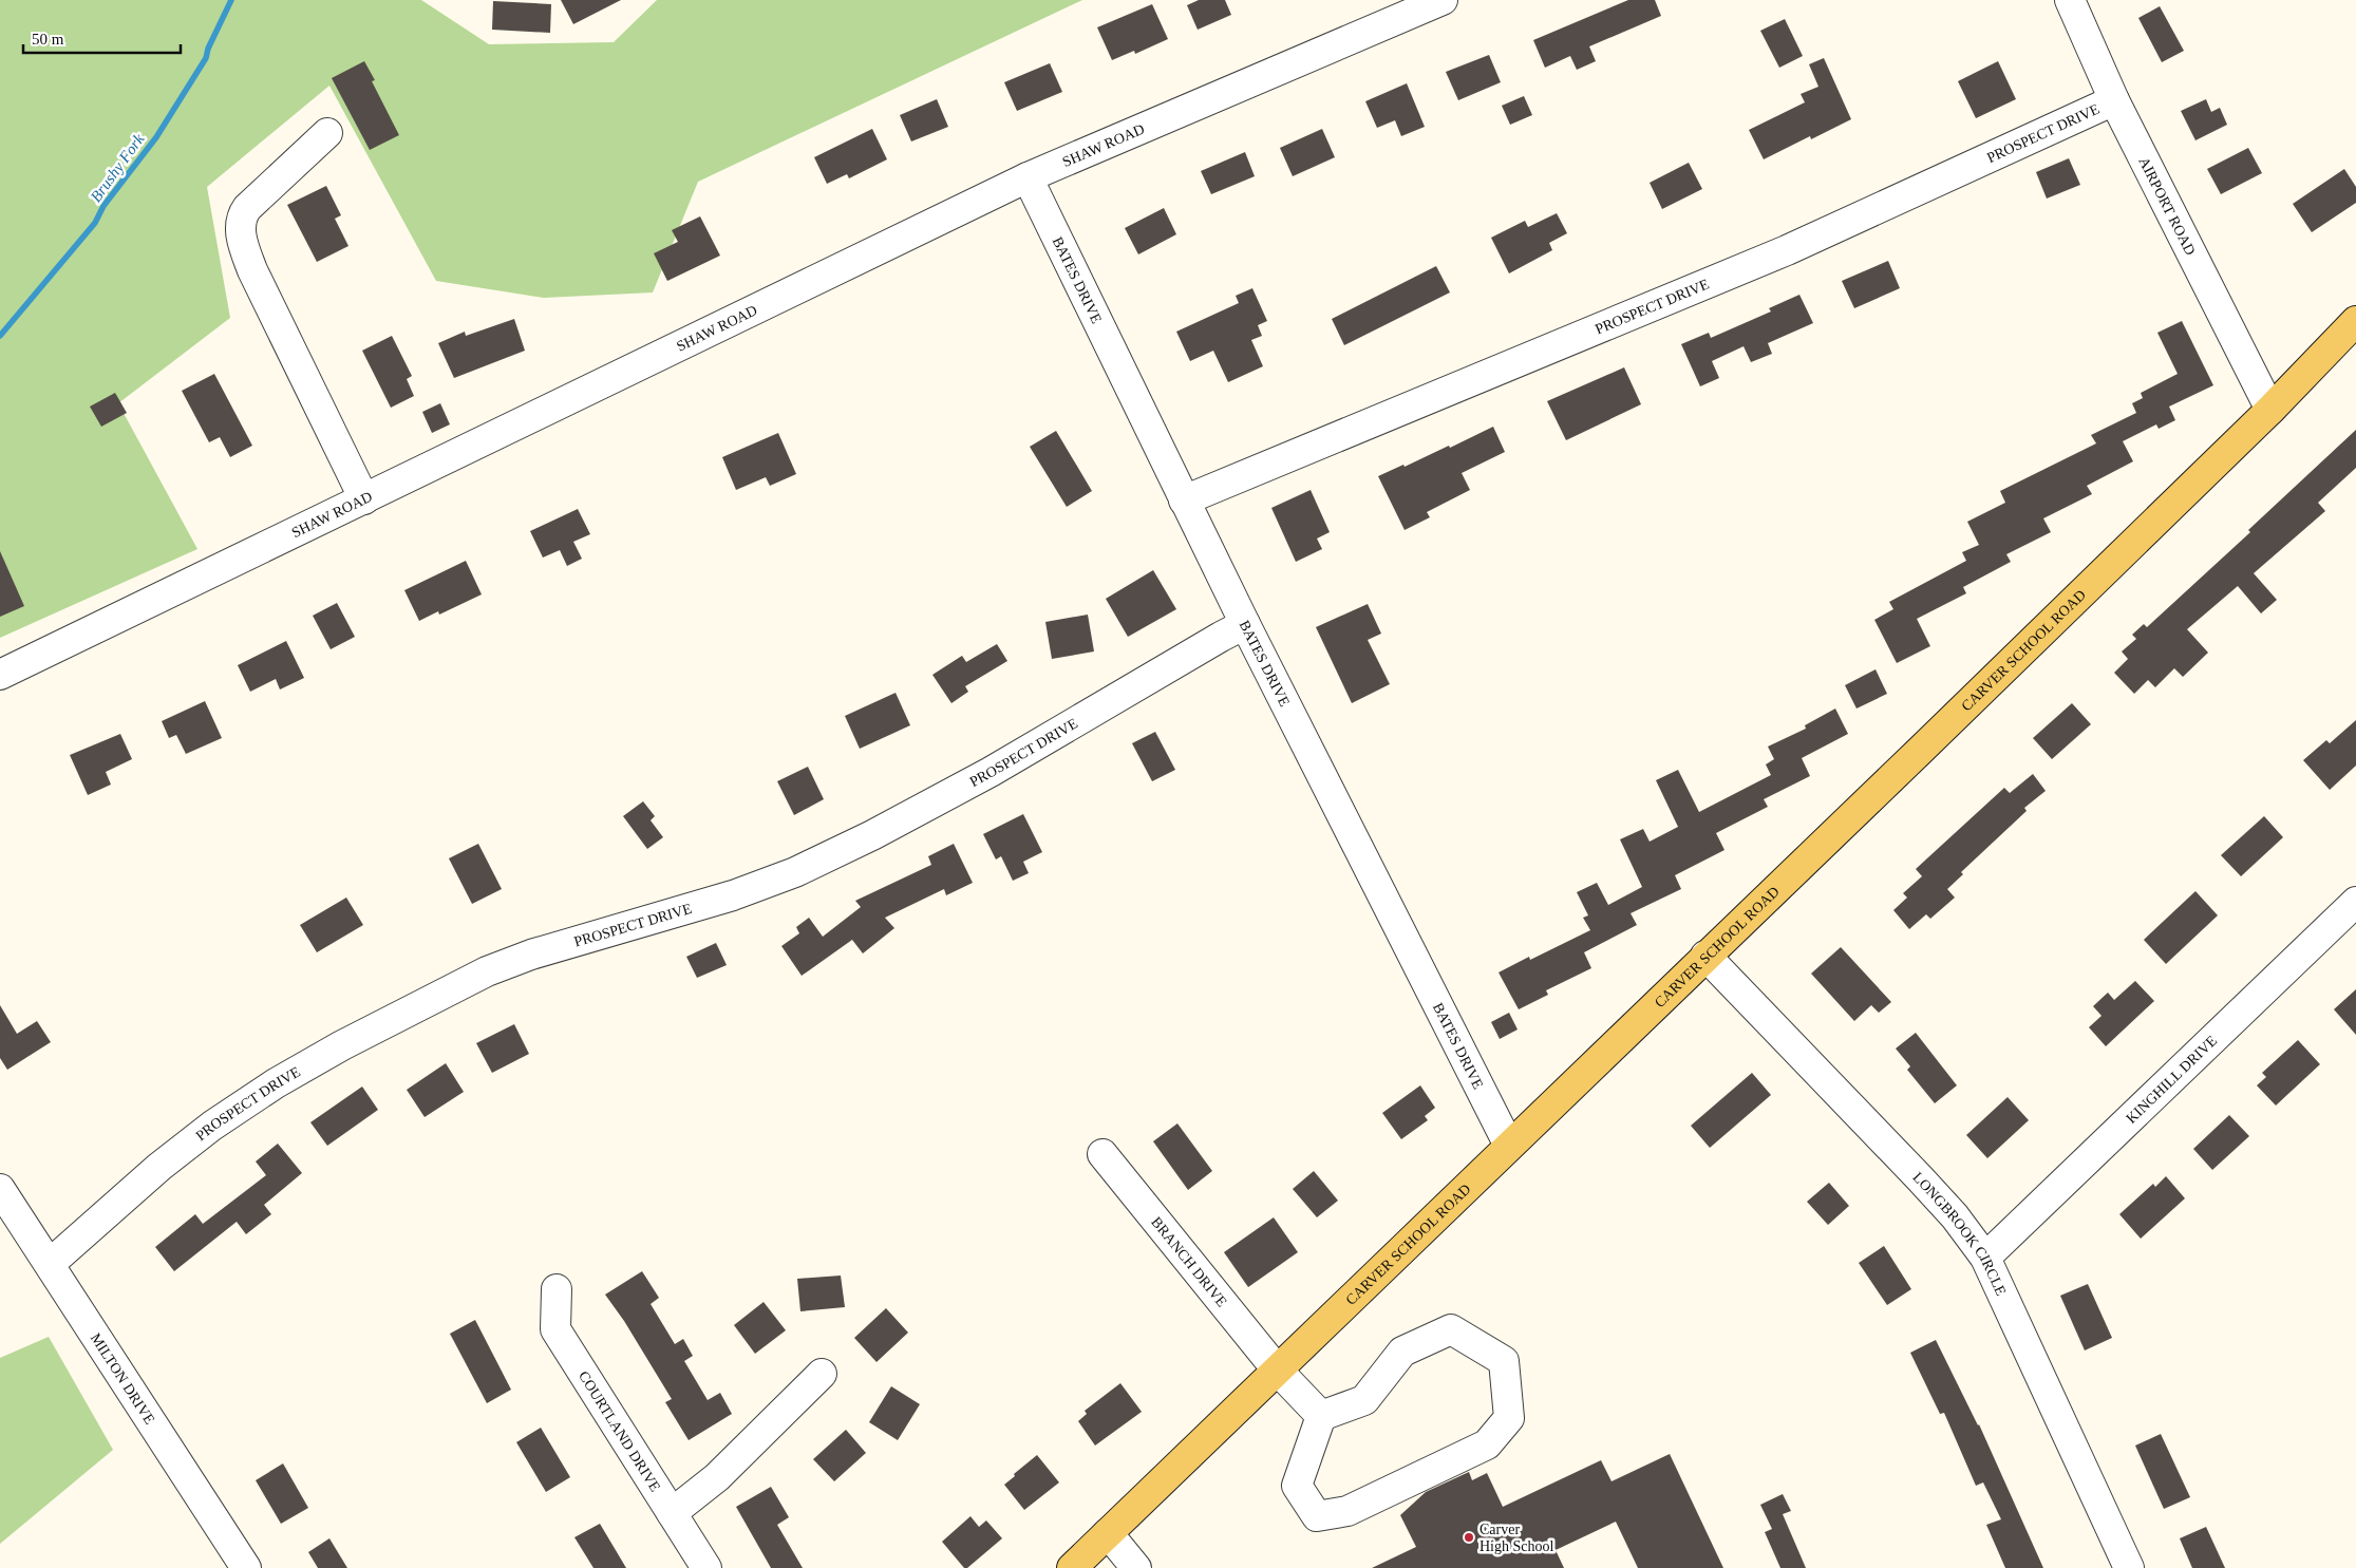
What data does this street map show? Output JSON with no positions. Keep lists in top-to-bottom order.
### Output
{
  "streets": {
    "main road": ["CARVER SCHOOL ROAD"],
    "street": [
      "PROSPECT DRIVE",
      "SHAW ROAD",
      "AIRPORT ROAD",
      "BATES DRIVE",
      "KINGHILL DRIVE",
      "LONGBROOK CIRCLE",
      "BRANCH DRIVE",
      "MILTON DRIVE",
      "COURTLAND DRIVE"
    ]
  },
  "crossings": [
    ["PROSPECT DRIVE", "AIRPORT ROAD"],
    ["PROSPECT DRIVE", "BATES DRIVE"],
    ["PROSPECT DRIVE", "MILTON DRIVE"],
    ["SHAW ROAD", "BATES DRIVE"],
    ["AIRPORT ROAD", "CARVER SCHOOL ROAD"],
    ["BATES DRIVE", "CARVER SCHOOL ROAD"],
    ["CARVER SCHOOL ROAD", "LONGBROOK CIRCLE"],
    ["CARVER SCHOOL ROAD", "BRANCH DRIVE"],
    ["KINGHILL DRIVE", "LONGBROOK CIRCLE"]
  ],
  "water": ["Brushy Fork"],
  "places": ["Carver High School"],
  "scale_bar": "50 m"
}
